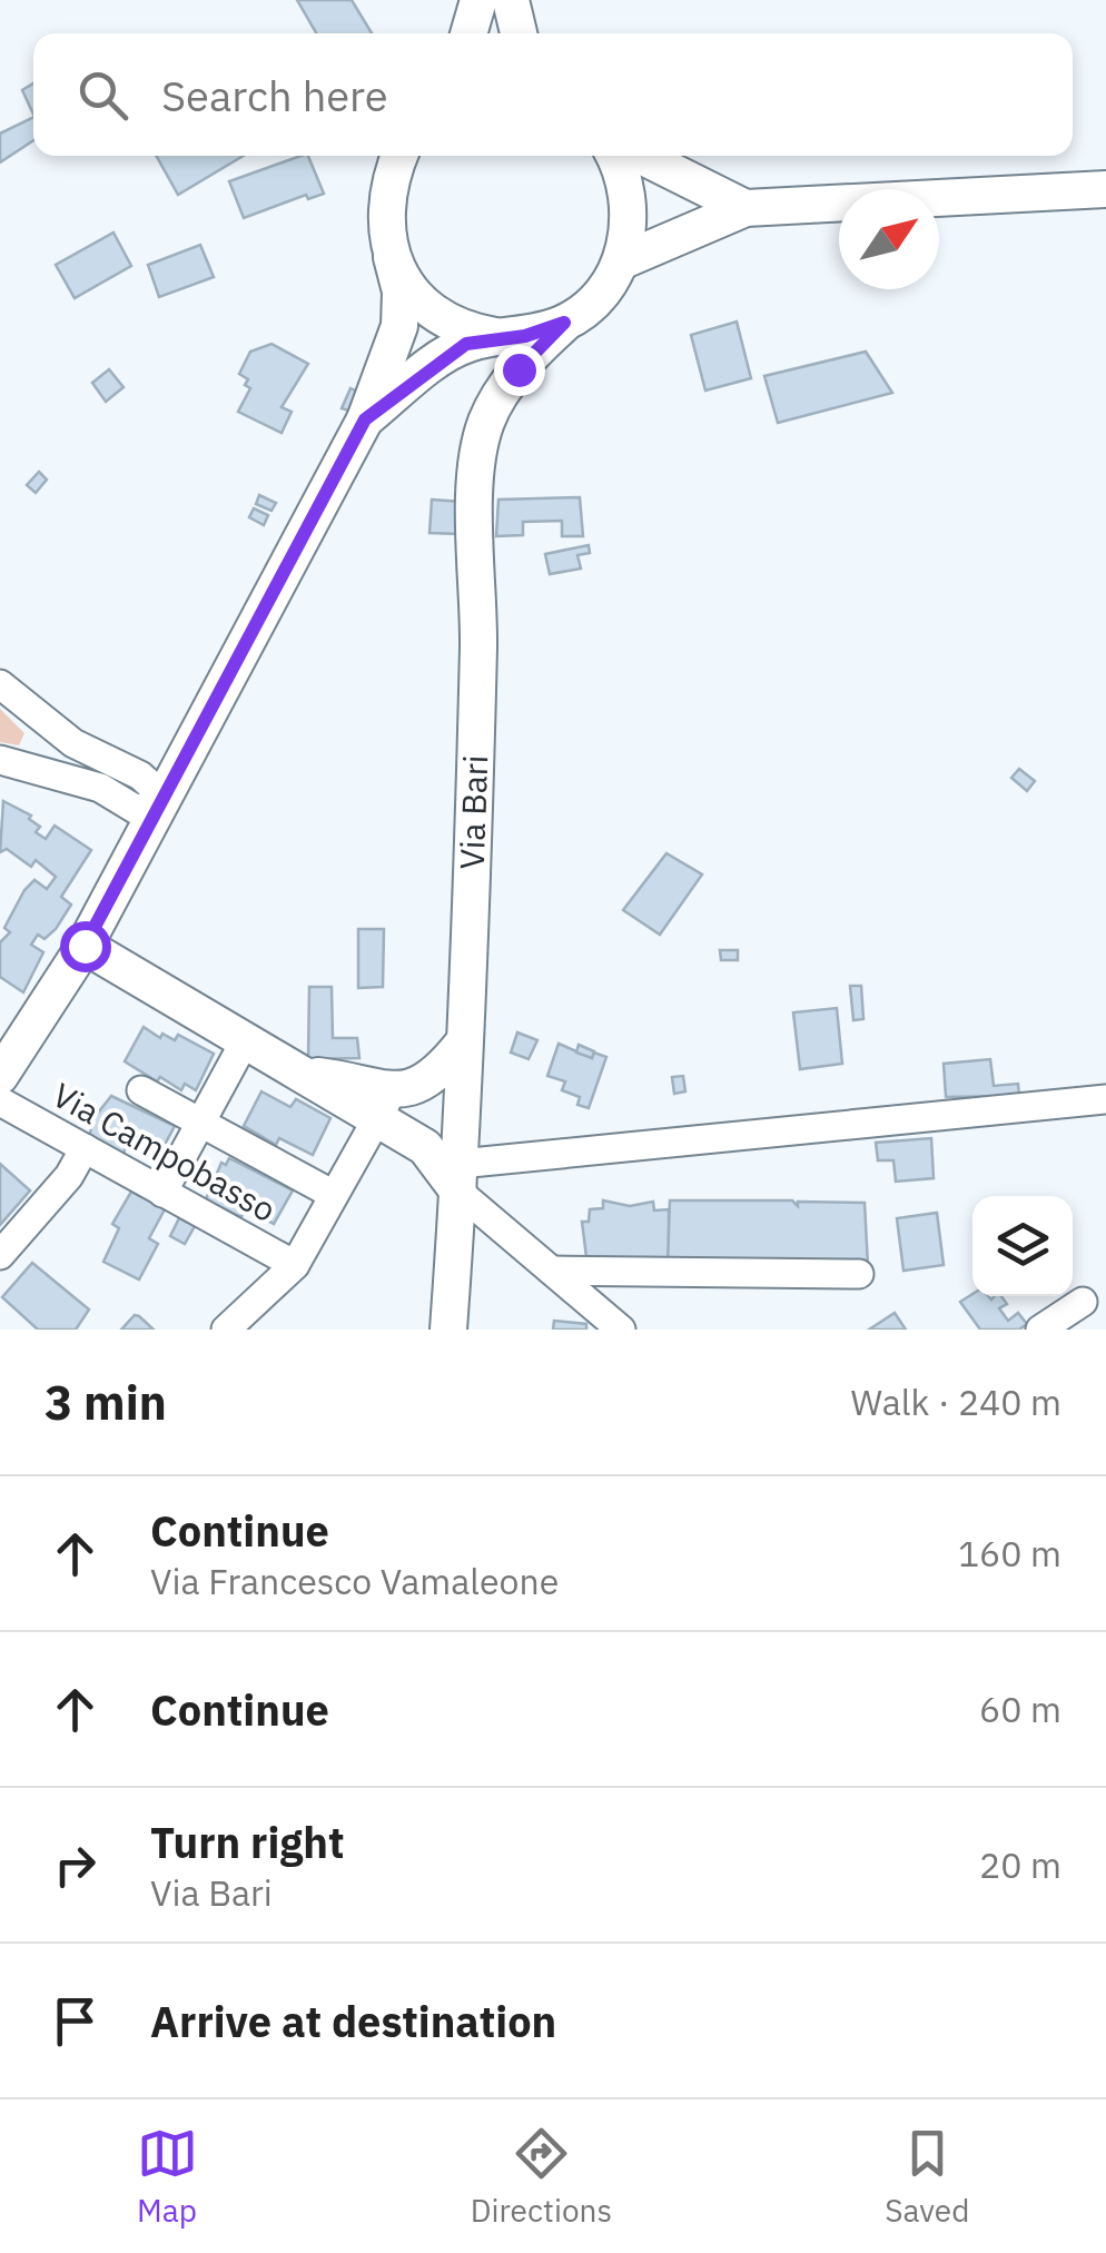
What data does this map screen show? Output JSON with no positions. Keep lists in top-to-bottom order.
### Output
{
  "streets": {
    "main road": ["Via Bari"],
    "street": ["Via Campobasso"]
  },
  "north": "top right",
  "page": {
    "search": "Search here",
    "heading": ["3 min", "Walk · 240 m"],
    "list": [
      ["Continue", "Via Francesco Vamaleone", "160 m"],
      ["Continue", "60 m"],
      ["Turn right", "Via Bari", "20 m"],
      "Arrive at destination"
    ],
    "nav": ["Map", "Directions", "Saved"]
  }
}
